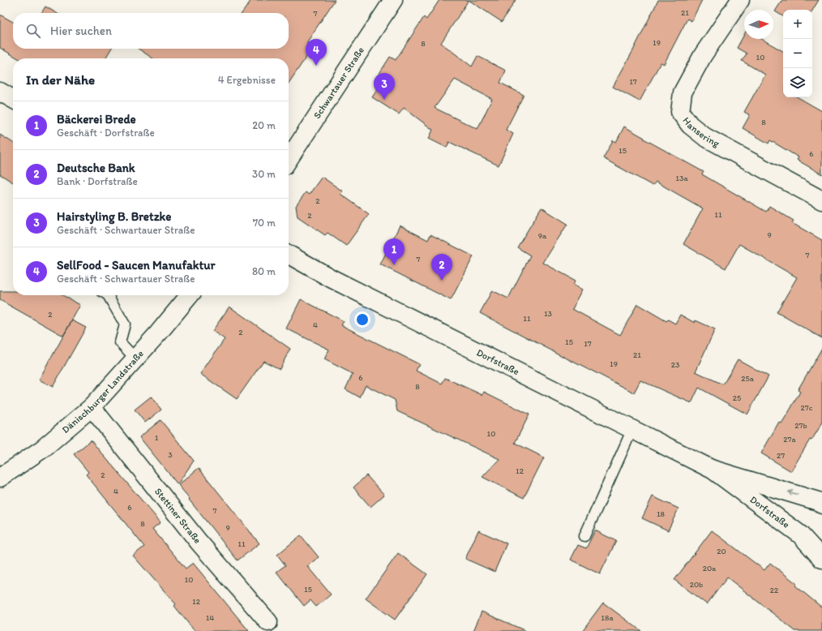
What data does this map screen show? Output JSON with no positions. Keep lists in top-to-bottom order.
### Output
{
  "streets": {
    "street": [
      "Schwartauer Straße",
      "Hansering",
      "Dorfstraße",
      "Dänischburger Landstraße",
      "Stettiner Straße"
    ]
  },
  "crossings": [
    ["Dänischburger Landstraße", "Stettiner Straße"]
  ],
  "house_numbers": [
    "21",
    "7",
    "19",
    "8",
    "10",
    "17",
    "8",
    "15",
    "6",
    "13a",
    "2",
    "11",
    "2",
    "9",
    "9a",
    "7",
    "7",
    "13",
    "2",
    "11",
    "4",
    "2",
    "15",
    "17",
    "21",
    "19",
    "23",
    "6",
    "25a",
    "8",
    "25",
    "27c",
    "27b",
    "10",
    "1",
    "27a",
    "3",
    "27",
    "12",
    "2",
    "4",
    "6",
    "7",
    "18",
    "8",
    "9",
    "11",
    "20",
    "20a",
    "10",
    "20b",
    "15",
    "22",
    "12",
    "14",
    "18a"
  ],
  "north": "right",
  "page": {
    "map_buttons": ["+", "−"],
    "search": "Hier suchen",
    "pins": [
      "4",
      "3",
      "1",
      "2"
    ],
    "heading": ["In der Nähe", "4 Ergebnisse"],
    "list": [
      {
        "mark": "1",
        "name": "Bäckerei Brede",
        "note": "Geschäft · Dorfstraße",
        "value": "20 m"
      },
      {
        "mark": "2",
        "name": "Deutsche Bank",
        "note": "Bank · Dorfstraße",
        "value": "30 m"
      },
      {
        "mark": "3",
        "name": "Hairstyling B. Bretzke",
        "note": "Geschäft · Schwartauer Straße",
        "value": "70 m"
      },
      {
        "mark": "4",
        "name": "SellFood - Saucen Manufaktur",
        "note": "Geschäft · Schwartauer Straße",
        "value": "80 m"
      }
    ]
  }
}
